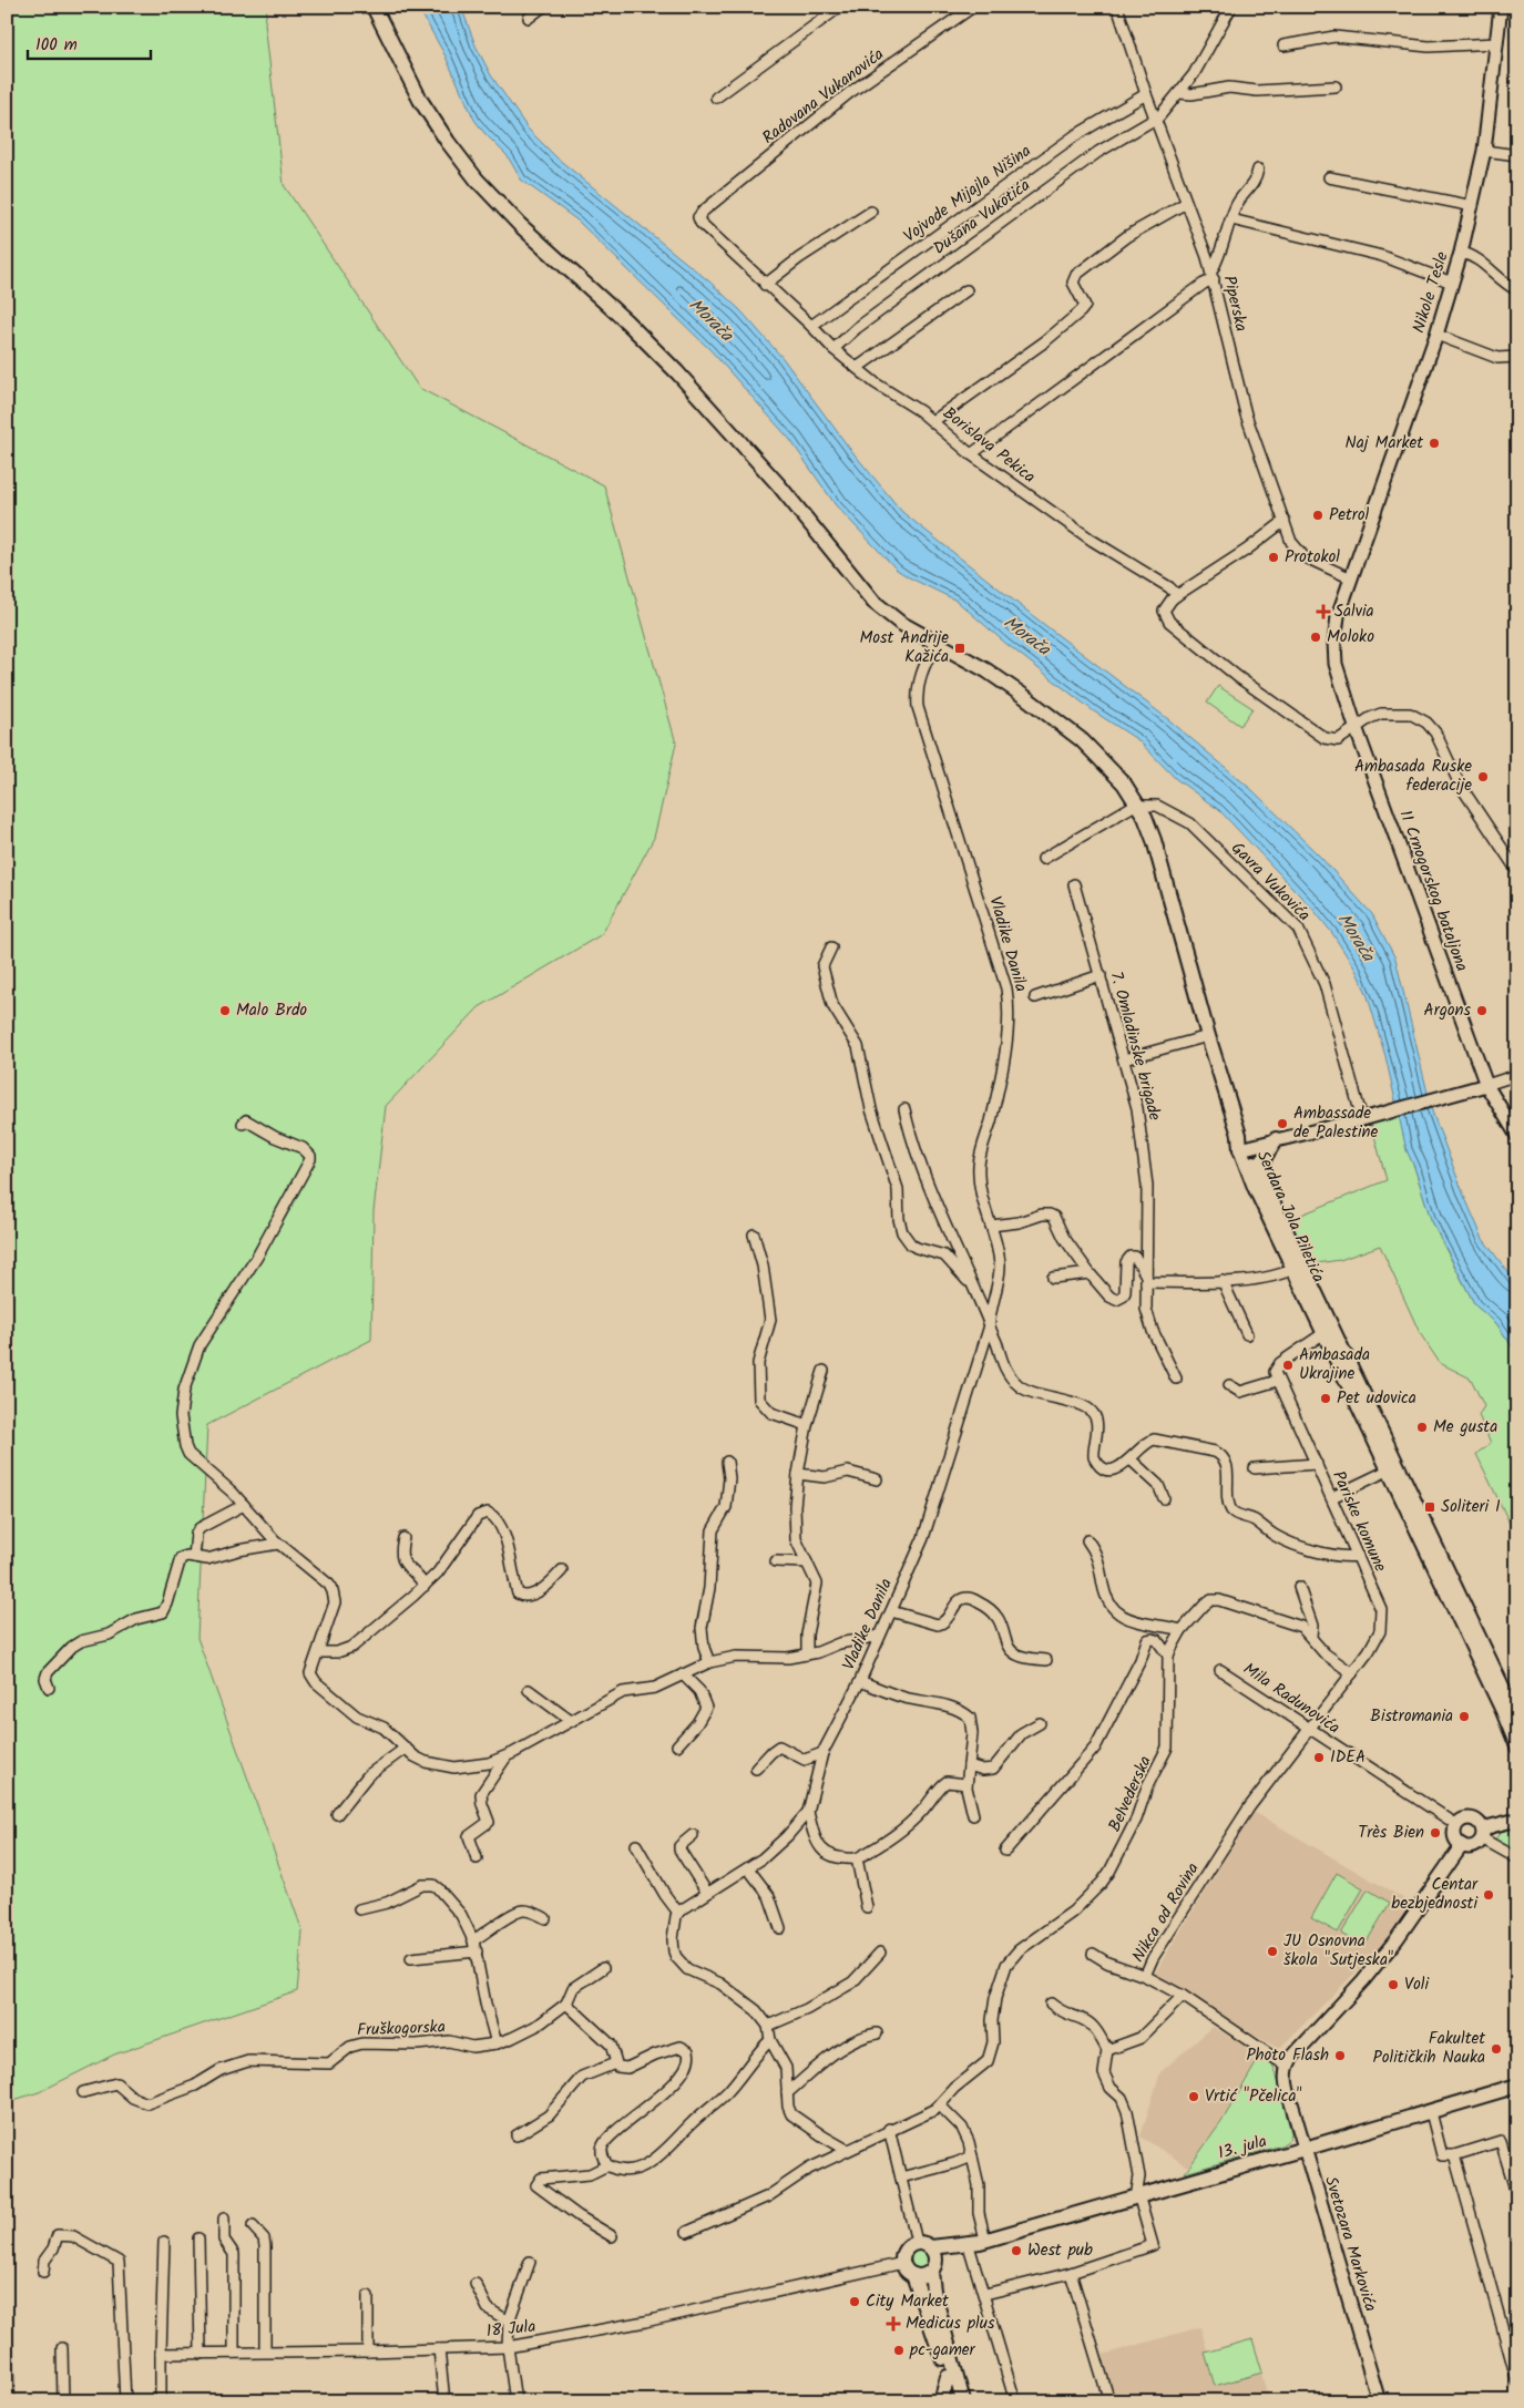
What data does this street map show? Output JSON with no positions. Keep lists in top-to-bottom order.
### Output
{
  "streets": {
    "main road": ["Serdara Jola Piletića", "13. jula"],
    "street": [
      "Radovana Vukanovića",
      "Vojvode Mijajla Nišina",
      "Dušana Vukotića",
      "Nikole Tesle",
      "Piperska",
      "Borislava Pekica",
      "Gavra Vukovića",
      "II Crnogorskog bataljona",
      "Vladike Danila",
      "7. Omladinske brigade",
      "Pariske komune",
      "Mila Radunovića",
      "Belvederska",
      "Nikca od Rovina",
      "Fruškogorska",
      "Svetozara Markovića",
      "18 Jula"
    ]
  },
  "crossings": [
    ["Radovana Vukanovića", "Borislava Pekica"],
    ["Vojvode Mijajla Nišina", "Piperska"],
    ["Vojvode Mijajla Nišina", "Borislava Pekica"],
    ["Dušana Vukotića", "Piperska"],
    ["Dušana Vukotića", "Borislava Pekica"],
    ["Nikole Tesle", "Piperska"],
    ["Nikole Tesle", "II Crnogorskog bataljona"],
    ["Piperska", "II Crnogorskog bataljona"],
    ["Gavra Vukovića", "Serdara Jola Piletića"],
    ["Vladike Danila", "Serdara Jola Piletića"],
    ["Pariske komune", "Mila Radunovića"],
    ["Pariske komune", "Belvederska"],
    ["Pariske komune", "Nikca od Rovina"],
    ["Mila Radunovića", "Nikca od Rovina"],
    ["Nikca od Rovina", "Svetozara Markovića"],
    ["13. jula", "Svetozara Markovića"]
  ],
  "water": ["Morača"],
  "places": {
    "other": [
      "Naj Market",
      "Petrol",
      "Protokol",
      "Moloko",
      "Ambasada Ruske federacije",
      "Malo Brdo",
      "Argons",
      "Ambassade de Palestine",
      "Ambasada Ukrajine",
      "Pet udovica",
      "Me gusta",
      "Bistromania",
      "IDEA",
      "Très Bien",
      "Centar bezbjednosti",
      "JU Osnovna škola \"Sutjeska\"",
      "Voli",
      "Fakultet Političkih Nauka",
      "Photo Flash",
      "Vrtić \"Pčelica\"",
      "West pub",
      "City Market",
      "pc-gamer"
    ],
    "health": ["Salvia", "Medicus plus"],
    "transit": ["Most Andrije Kažića", "Soliteri I"]
  },
  "scale_bar": "100 m"
}
